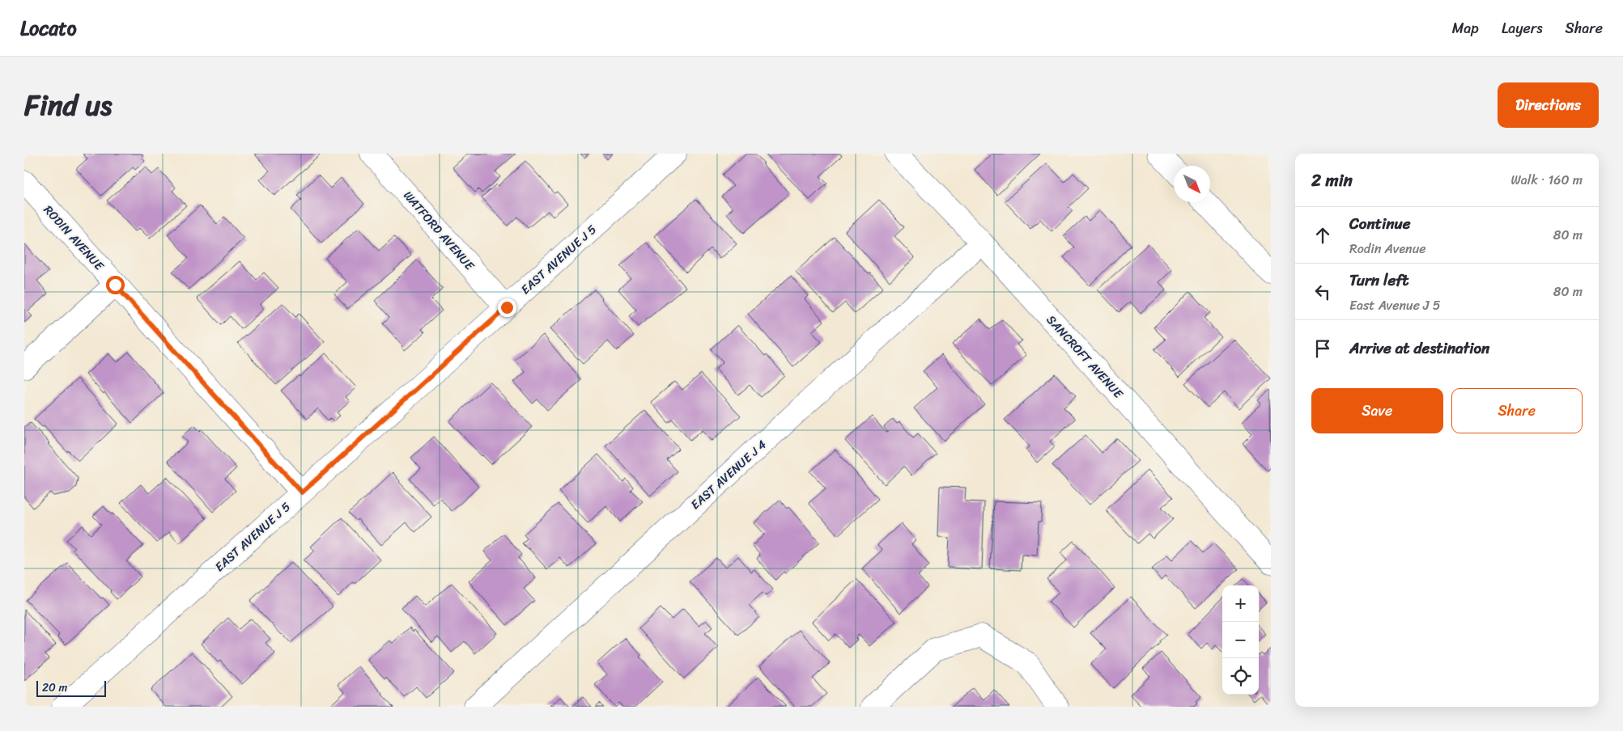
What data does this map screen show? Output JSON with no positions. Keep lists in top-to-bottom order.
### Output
{
  "streets": {
    "street": [
      "WATFORD AVENUE",
      "RODIN AVENUE",
      "EAST AVENUE J 5",
      "SANCROFT AVENUE",
      "EAST AVENUE J 4"
    ]
  },
  "crossings": [
    ["WATFORD AVENUE", "EAST AVENUE J 5"],
    ["RODIN AVENUE", "EAST AVENUE J 5"],
    ["SANCROFT AVENUE", "EAST AVENUE J 4"]
  ],
  "scale_bar": "20 m",
  "north": "bottom right",
  "page": {
    "header": "Locato",
    "nav": ["Map", "Layers", "Share"],
    "title": "Find us",
    "buttons": [
      "Directions",
      ["Save", "Share"]
    ],
    "heading": ["2 min", "Walk · 160 m"],
    "list": [
      ["Continue", "Rodin Avenue", "80 m"],
      ["Turn left", "East Avenue J 5", "80 m"],
      "Arrive at destination"
    ],
    "map_buttons": ["+", "−"],
    "scale": "20 m"
  }
}
